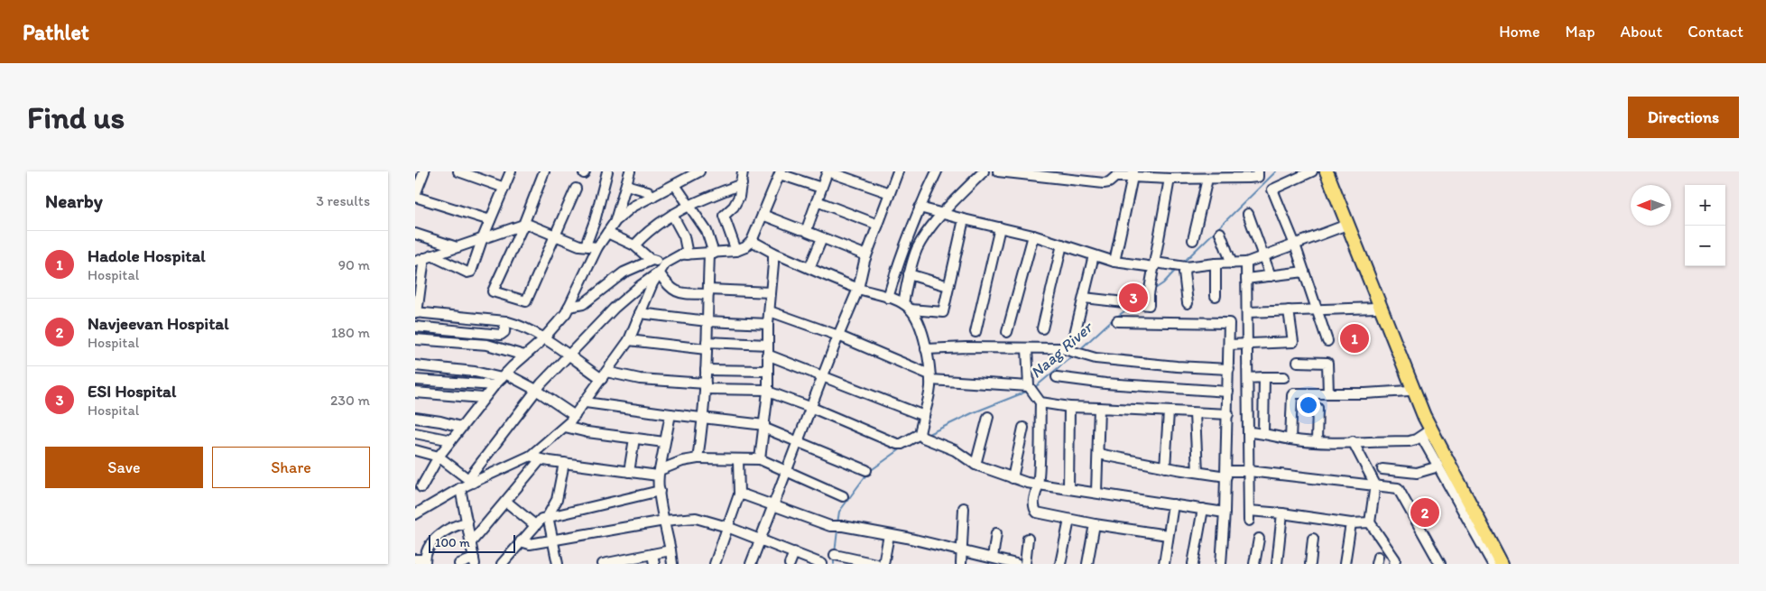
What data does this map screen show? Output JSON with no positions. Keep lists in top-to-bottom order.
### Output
{
  "water": ["Naag River"],
  "scale_bar": "100 m",
  "north": "left",
  "page": {
    "header": "Pathlet",
    "nav": [
      "Home",
      "Map",
      "About",
      "Contact"
    ],
    "buttons": [
      "Directions",
      ["Save", "Share"]
    ],
    "title": "Find us",
    "heading": ["Nearby", "3 results"],
    "map_buttons": ["+", "−"],
    "list": [
      {
        "mark": "1",
        "name": "Hadole Hospital",
        "note": "Hospital",
        "value": "90 m"
      },
      {
        "mark": "2",
        "name": "Navjeevan Hospital",
        "note": "Hospital",
        "value": "180 m"
      },
      {
        "mark": "3",
        "name": "ESI Hospital",
        "note": "Hospital",
        "value": "230 m"
      }
    ],
    "pins": ["3", "1", "2"],
    "scale": "100 m"
  }
}
